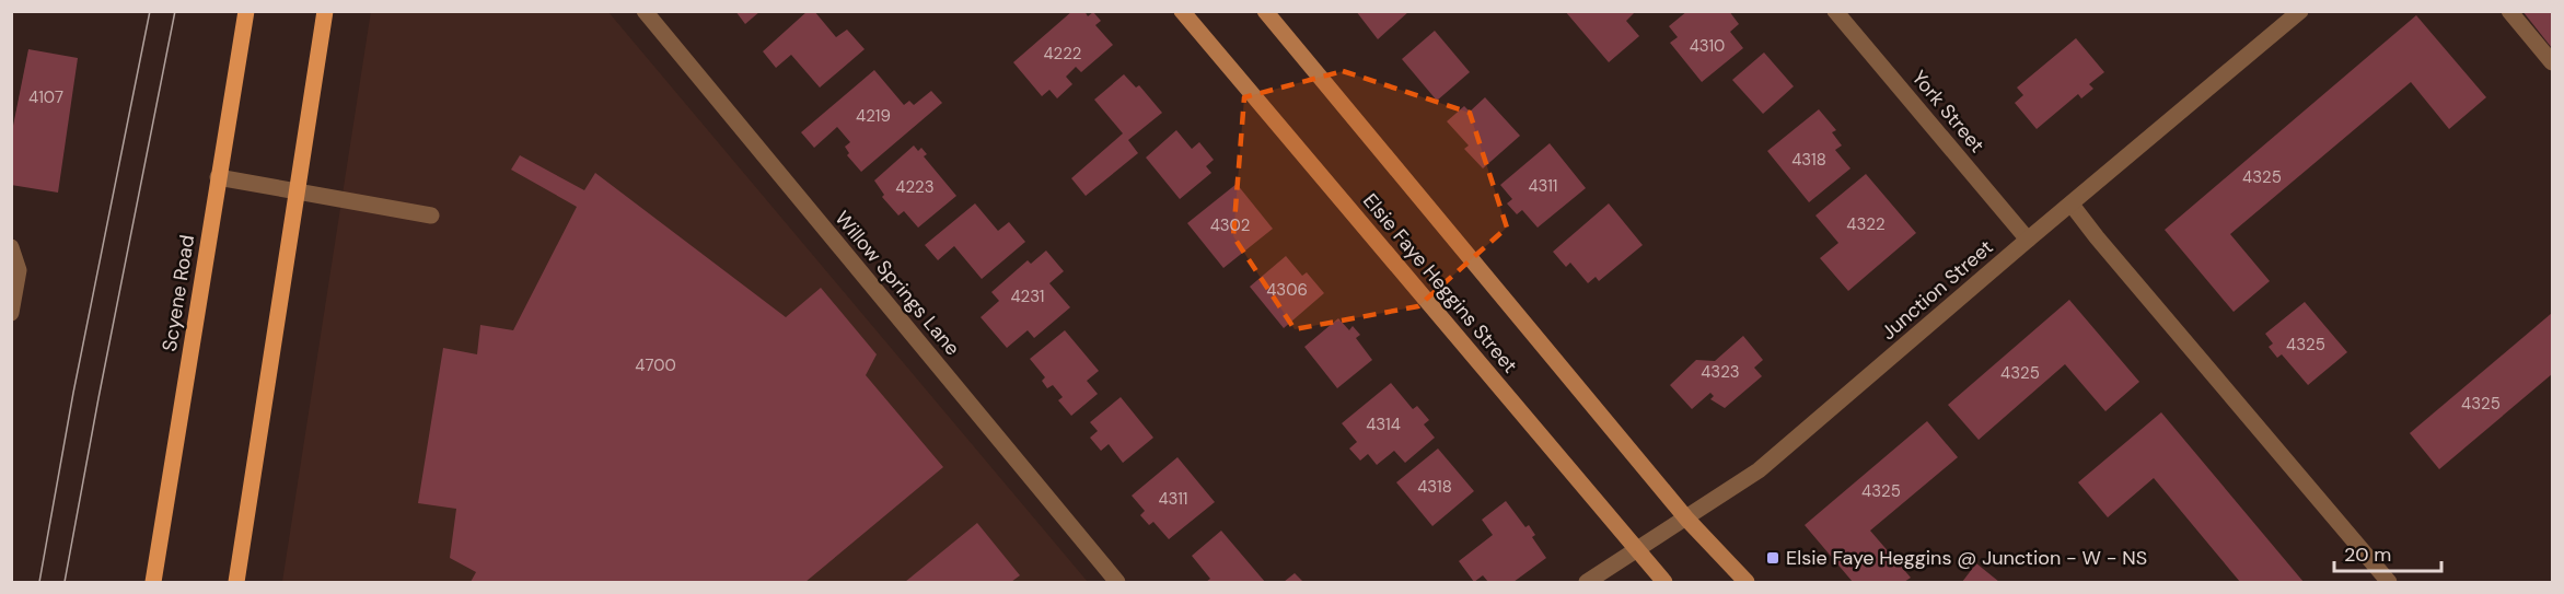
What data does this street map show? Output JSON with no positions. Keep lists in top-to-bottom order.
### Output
{
  "streets": {
    "main road": ["Elsie Faye Heggins Street", "Scyene Road"],
    "street": ["York Street", "Willow Springs Lane", "Junction Street"]
  },
  "crossings": [
    ["York Street", "Junction Street"],
    ["Elsie Faye Heggins Street", "Junction Street"]
  ],
  "places": {
    "transit": ["Elsie Faye Heggins @ Junction - W - NS"]
  },
  "house_numbers": [
    "4310",
    "4222",
    "4107",
    "4219",
    "4318",
    "4325",
    "4311",
    "4223",
    "4322",
    "4302",
    "4306",
    "4231",
    "4325",
    "4700",
    "4323",
    "4325",
    "4325",
    "4314",
    "4318",
    "4325",
    "4311"
  ],
  "scale_bar": "20 m"
}
